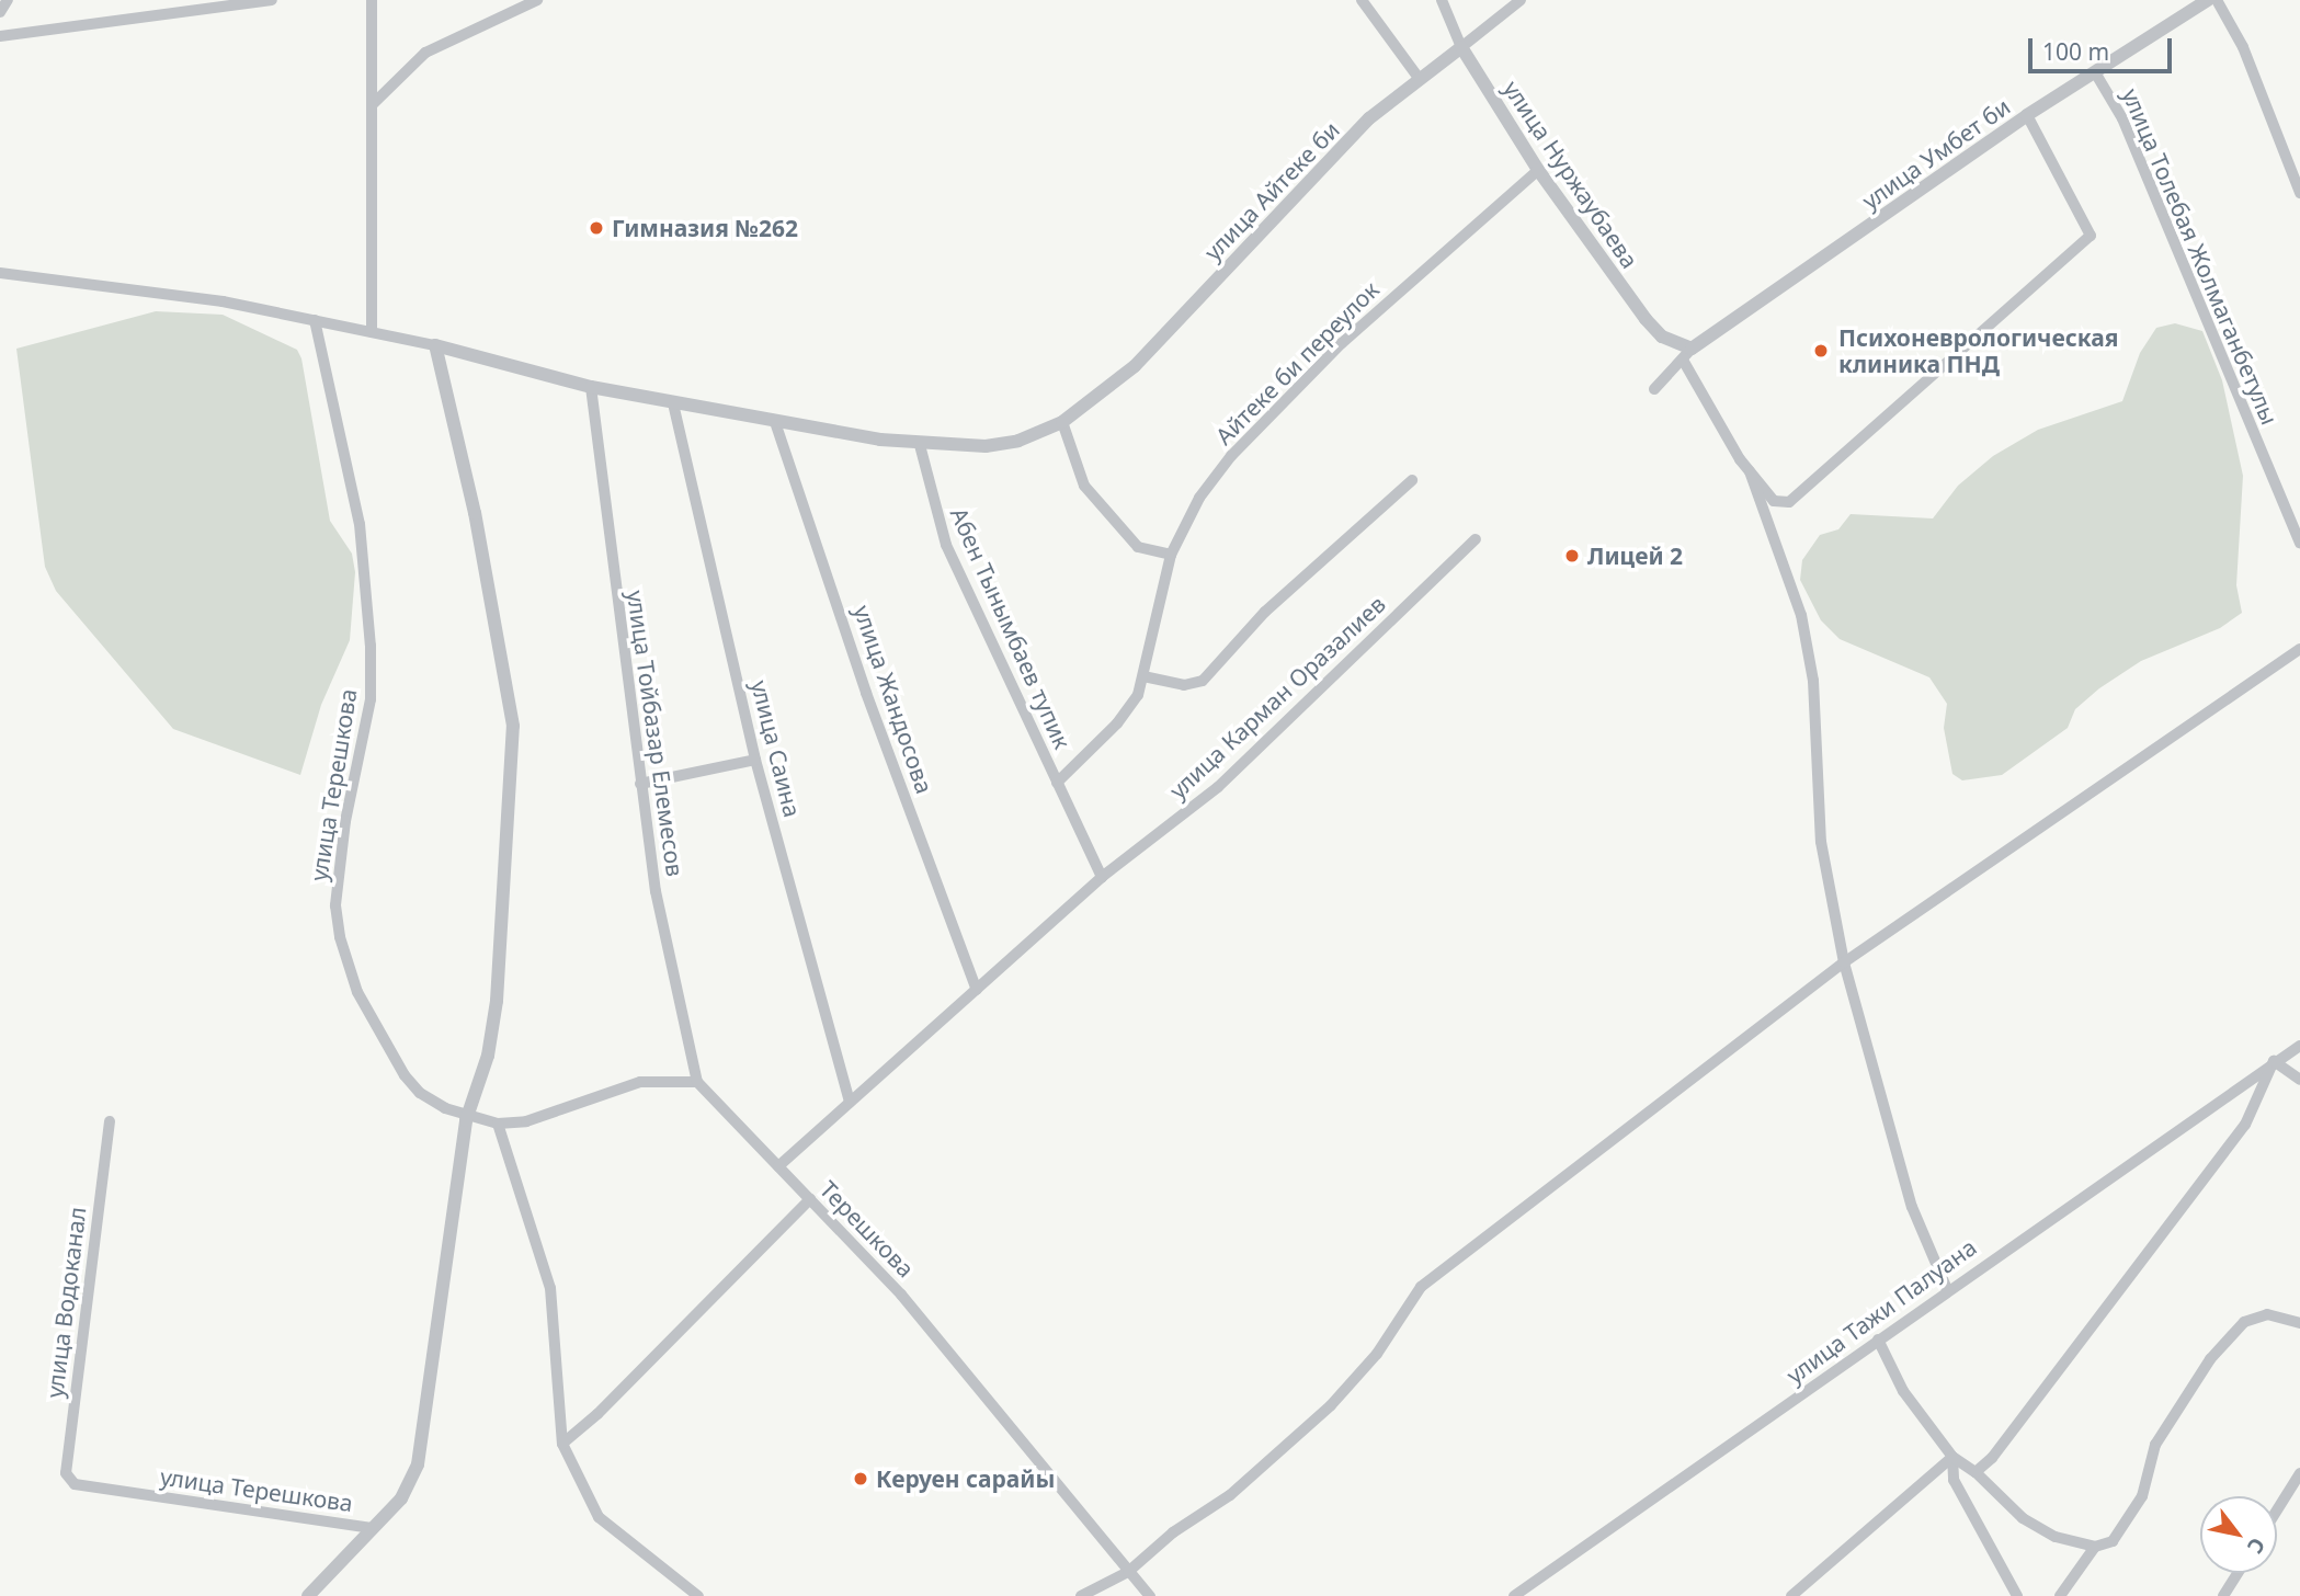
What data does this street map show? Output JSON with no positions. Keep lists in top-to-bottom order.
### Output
{
  "streets": {
    "street": [
      "улица Умбет би",
      "улица Нуржаубаева",
      "улица Айтеке би",
      "улица Толебая Жолмаганбетулы",
      "Айтеке би переулок",
      "Абен Тынымбаев тупик",
      "улица Карман Оразалиев",
      "улица Жандосова",
      "улица Тойбазар Елемесов",
      "улица Саина",
      "улица Терешкова",
      "Терешкова",
      "улица Водоканал",
      "улица Тажи Палуана"
    ]
  },
  "crossings": [
    ["улица Умбет би", "улица Нуржаубаева"],
    ["улица Умбет би", "улица Толебая Жолмаганбетулы"],
    ["улица Нуржаубаева", "улица Айтеке би"],
    ["улица Нуржаубаева", "Айтеке би переулок"],
    ["улица Айтеке би", "Абен Тынымбаев тупик"],
    ["улица Айтеке би", "улица Жандосова"],
    ["улица Айтеке би", "улица Тойбазар Елемесов"],
    ["улица Айтеке би", "улица Саина"],
    ["улица Айтеке би", "улица Терешкова"],
    ["Айтеке би переулок", "Абен Тынымбаев тупик"],
    ["Абен Тынымбаев тупик", "улица Карман Оразалиев"],
    ["улица Карман Оразалиев", "улица Жандосова"],
    ["улица Карман Оразалиев", "улица Саина"],
    ["улица Карман Оразалиев", "Терешкова"],
    ["улица Тойбазар Елемесов", "Терешкова"],
    ["улица Терешкова", "улица Водоканал"]
  ],
  "places": [
    "Гимназия №262",
    "Психоневрологическая клиника ПНД",
    "Лицей 2",
    "Керуен сарайы"
  ],
  "scale_bar": "100 m",
  "north": "bottom right"
}
